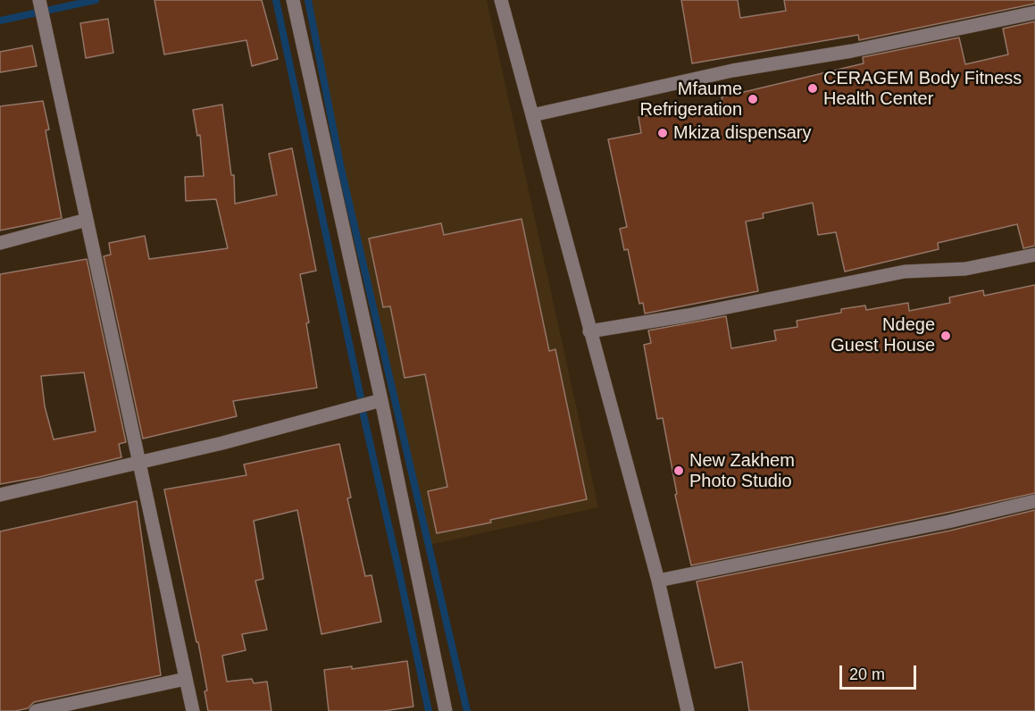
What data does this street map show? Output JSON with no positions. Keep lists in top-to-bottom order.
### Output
{
  "places": [
    "CERAGEM Body Fitness Health Center",
    "Mfaume Refrigeration",
    "Mkiza dispensary",
    "Ndege Guest House",
    "New Zakhem Photo Studio"
  ],
  "scale_bar": "20 m"
}
